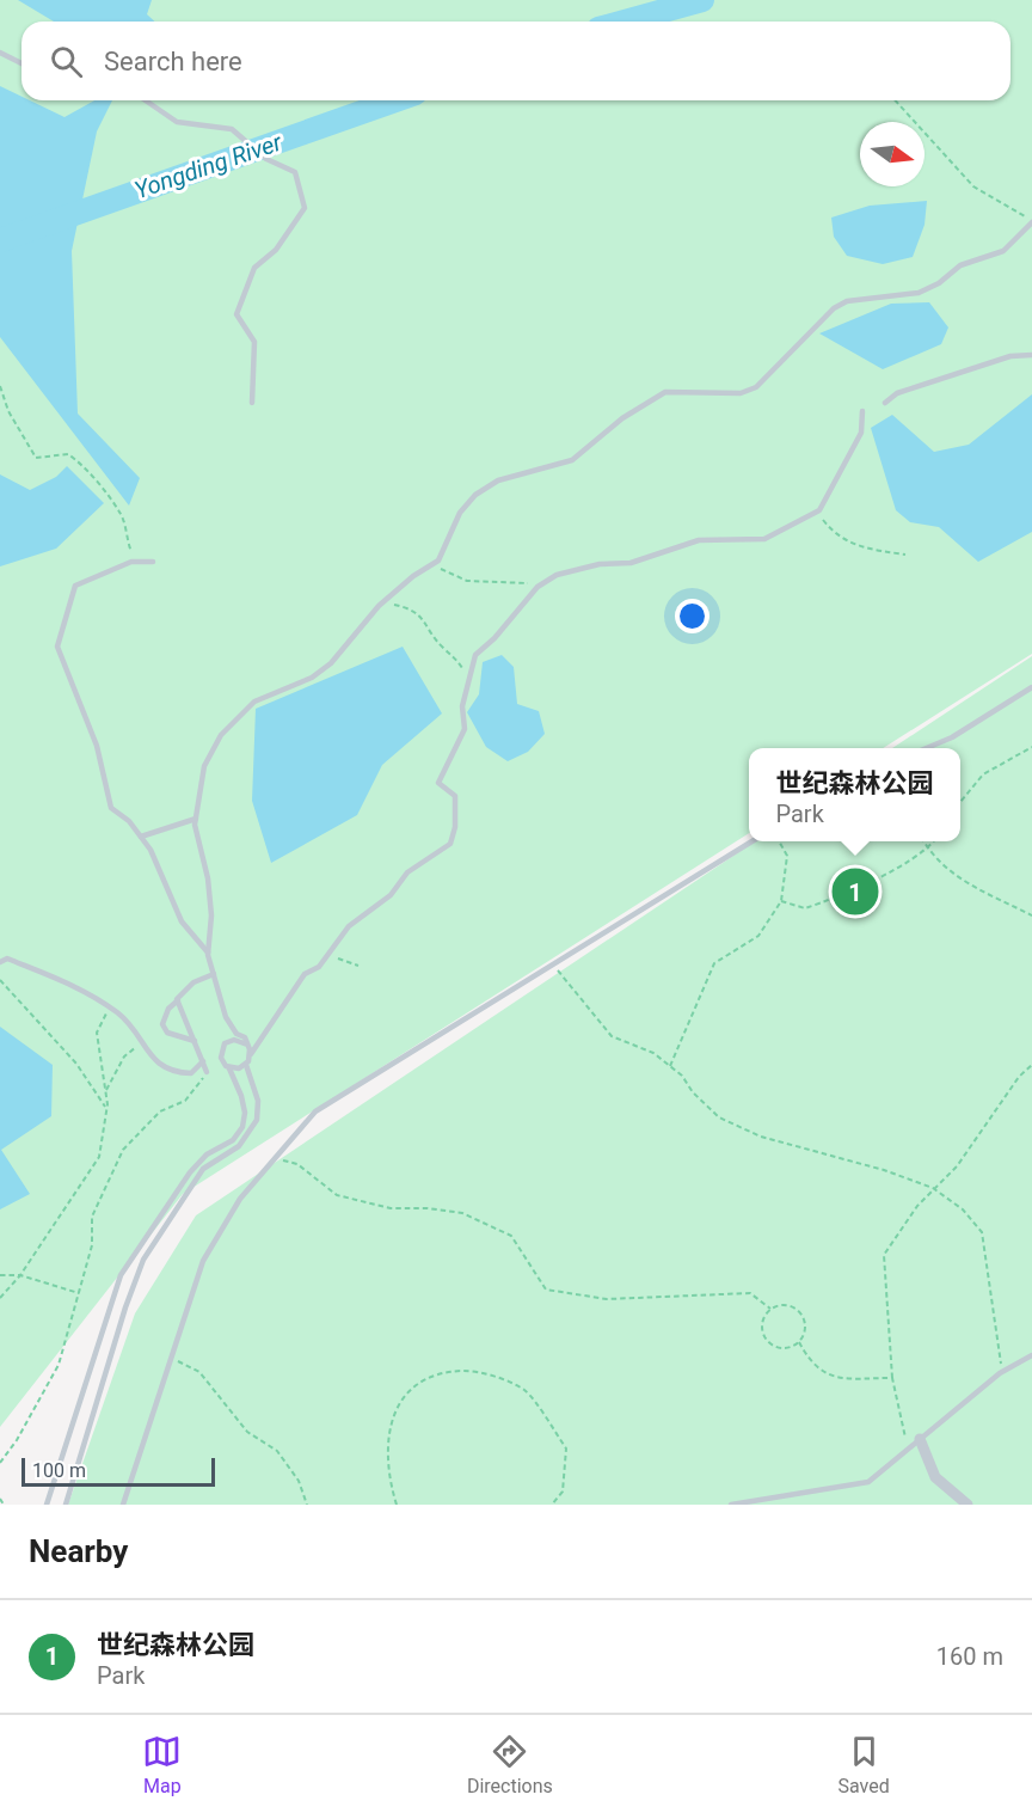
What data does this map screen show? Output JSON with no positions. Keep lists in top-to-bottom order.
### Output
{
  "water": ["Yongding River"],
  "scale_bar": "100 m",
  "north": "right",
  "page": {
    "search": "Search here",
    "popup": ["世纪森林公园", "Park"],
    "pins": "1",
    "scale": "100 m",
    "heading": "Nearby",
    "list": [
      {
        "mark": "1",
        "name": "世纪森林公园",
        "note": "Park",
        "value": "160 m"
      }
    ],
    "nav": ["Map", "Directions", "Saved"]
  }
}
